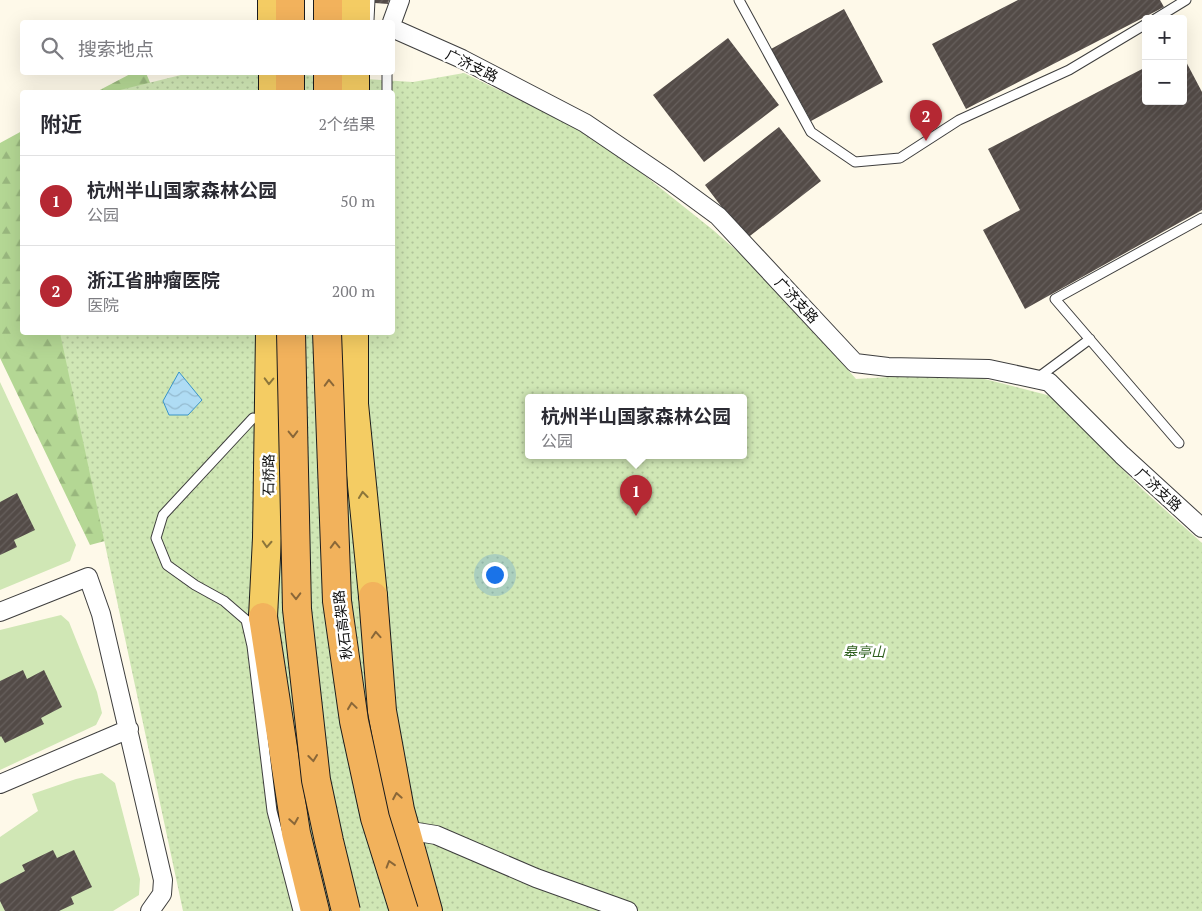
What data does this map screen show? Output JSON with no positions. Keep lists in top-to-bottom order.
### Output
{
  "streets": {
    "highway": ["秋石高架路"],
    "main road": ["石桥路"],
    "street": ["广济支路"]
  },
  "parks": ["皋亭山"],
  "page": {
    "map_buttons": ["+", "−"],
    "search": "搜索地点",
    "heading": ["附近", "2个结果"],
    "pins": ["2", "1"],
    "list": [
      {
        "mark": "1",
        "name": "杭州半山国家森林公园",
        "note": "公园",
        "value": "50 m"
      },
      {
        "mark": "2",
        "name": "浙江省肿瘤医院",
        "note": "医院",
        "value": "200 m"
      }
    ],
    "popup": ["杭州半山国家森林公园", "公园"]
  }
}
